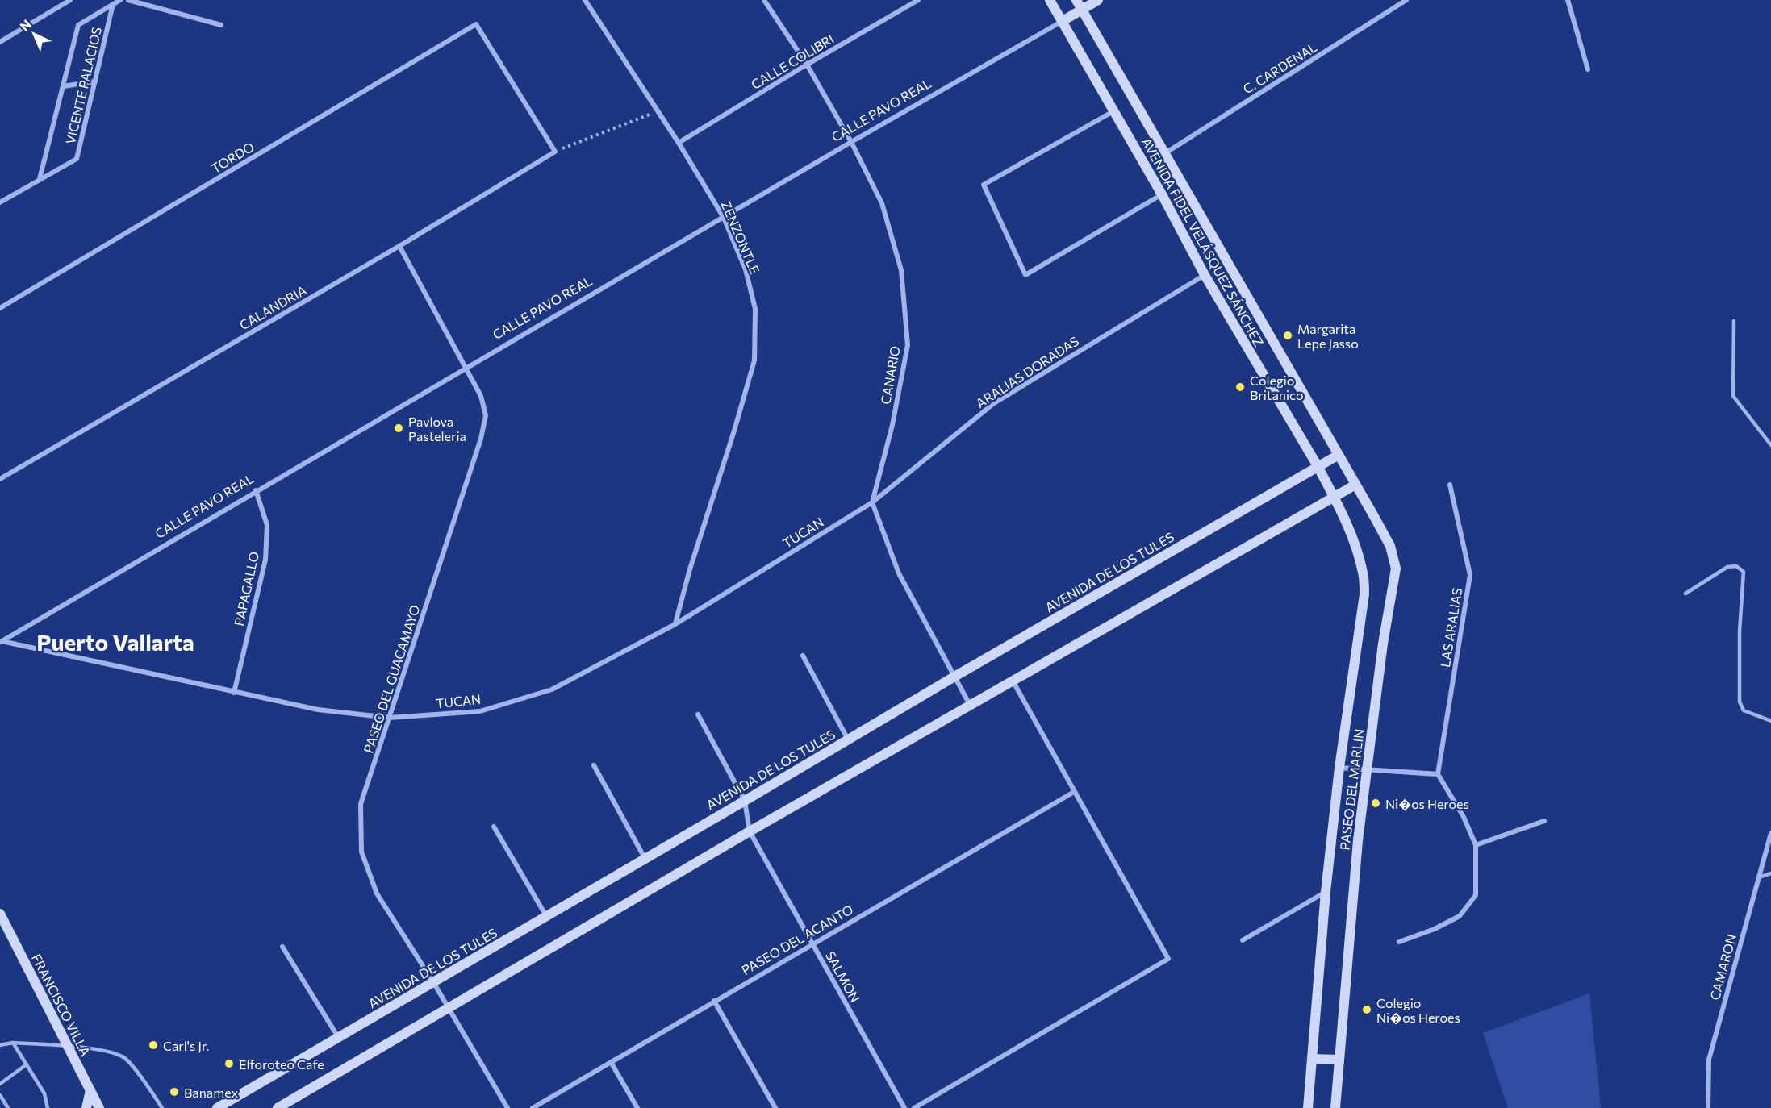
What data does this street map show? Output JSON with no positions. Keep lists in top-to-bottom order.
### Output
{
  "streets": {
    "street": [
      "CALLE COLIBRI",
      "C. CARDENAL",
      "VICENTE PALACIOS",
      "CALLE PAVO REAL",
      "TORDO",
      "ZENZONTLE",
      "AVENIDA FIDEL VELÁSQUEZ SÁNCHEZ",
      "CALANDRIA",
      "ARALIAS DORADAS",
      "CANARIO",
      "TUCAN",
      "AVENIDA DE LOS TULES",
      "PAPAGALLO",
      "LAS ARALIAS",
      "PASEO DEL GUACAMAYO",
      "PASEO DEL MARLIN",
      "PASEO DEL ACANTO",
      "CAMARON",
      "SALMON",
      "FRANCISCO VILLA"
    ]
  },
  "crossings": [
    ["CALLE COLIBRI", "ZENZONTLE"],
    ["CALLE COLIBRI", "CANARIO"],
    ["C. CARDENAL", "AVENIDA FIDEL VELÁSQUEZ SÁNCHEZ"],
    ["CALLE PAVO REAL", "ZENZONTLE"],
    ["CALLE PAVO REAL", "AVENIDA FIDEL VELÁSQUEZ SÁNCHEZ"],
    ["CALLE PAVO REAL", "CANARIO"],
    ["CALLE PAVO REAL", "TUCAN"],
    ["CALLE PAVO REAL", "PAPAGALLO"],
    ["CALLE PAVO REAL", "PASEO DEL GUACAMAYO"],
    ["TORDO", "CALANDRIA"],
    ["ZENZONTLE", "TUCAN"],
    ["AVENIDA FIDEL VELÁSQUEZ SÁNCHEZ", "ARALIAS DORADAS"],
    ["AVENIDA FIDEL VELÁSQUEZ SÁNCHEZ", "AVENIDA DE LOS TULES"],
    ["AVENIDA FIDEL VELÁSQUEZ SÁNCHEZ", "PASEO DEL MARLIN"],
    ["CALANDRIA", "PASEO DEL GUACAMAYO"],
    ["ARALIAS DORADAS", "CANARIO"],
    ["ARALIAS DORADAS", "TUCAN"],
    ["CANARIO", "TUCAN"],
    ["TUCAN", "PAPAGALLO"],
    ["TUCAN", "PASEO DEL GUACAMAYO"],
    ["AVENIDA DE LOS TULES", "PASEO DEL GUACAMAYO"],
    ["AVENIDA DE LOS TULES", "SALMON"],
    ["PASEO DEL ACANTO", "SALMON"]
  ],
  "districts": ["Puerto Vallarta"],
  "places": [
    "Margarita Lepe Jasso",
    "Colegio Britanico",
    "Pavlova Pasteleria",
    "Ni�os Heroes",
    "Colegio Ni�os Heroes",
    "Carl's Jr.",
    "Elforoteo Cafe",
    "Banamex"
  ],
  "north": "top left"
}
